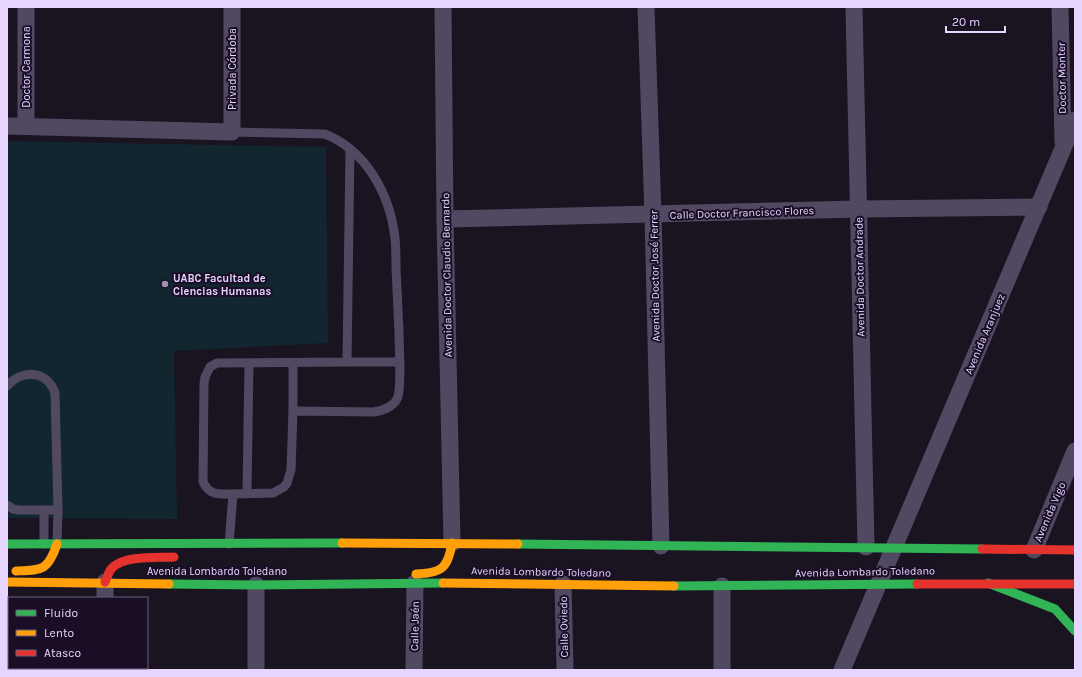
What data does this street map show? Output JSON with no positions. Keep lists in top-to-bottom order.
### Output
{
  "streets": {
    "main road": ["Avenida Lombardo Toledano"],
    "street": [
      "Doctor Carmona",
      "Privada Córdoba",
      "Doctor Monter",
      "Calle Doctor Francisco Flores",
      "Avenida Doctor Claudio Bernardo",
      "Avenida Doctor José Ferrer",
      "Avenida Doctor Andrade",
      "Avenida Aranjuez",
      "Avenida Vigo",
      "Calle Jaén",
      "Calle Oviedo"
    ]
  },
  "crossings": [
    ["Doctor Monter", "Avenida Aranjuez"],
    ["Calle Doctor Francisco Flores", "Avenida Doctor Claudio Bernardo"],
    ["Calle Doctor Francisco Flores", "Avenida Doctor José Ferrer"],
    ["Calle Doctor Francisco Flores", "Avenida Doctor Andrade"],
    ["Calle Doctor Francisco Flores", "Avenida Aranjuez"],
    ["Avenida Doctor Claudio Bernardo", "Avenida Lombardo Toledano"],
    ["Avenida Doctor José Ferrer", "Avenida Lombardo Toledano"],
    ["Avenida Doctor Andrade", "Avenida Lombardo Toledano"],
    ["Avenida Aranjuez", "Avenida Lombardo Toledano"],
    ["Avenida Vigo", "Avenida Lombardo Toledano"],
    ["Avenida Lombardo Toledano", "Calle Jaén"],
    ["Avenida Lombardo Toledano", "Calle Oviedo"]
  ],
  "places": ["UABC Facultad de Ciencias Humanas"],
  "legend": ["Fluido", "Lento", "Atasco"],
  "scale_bar": "20 m"
}
